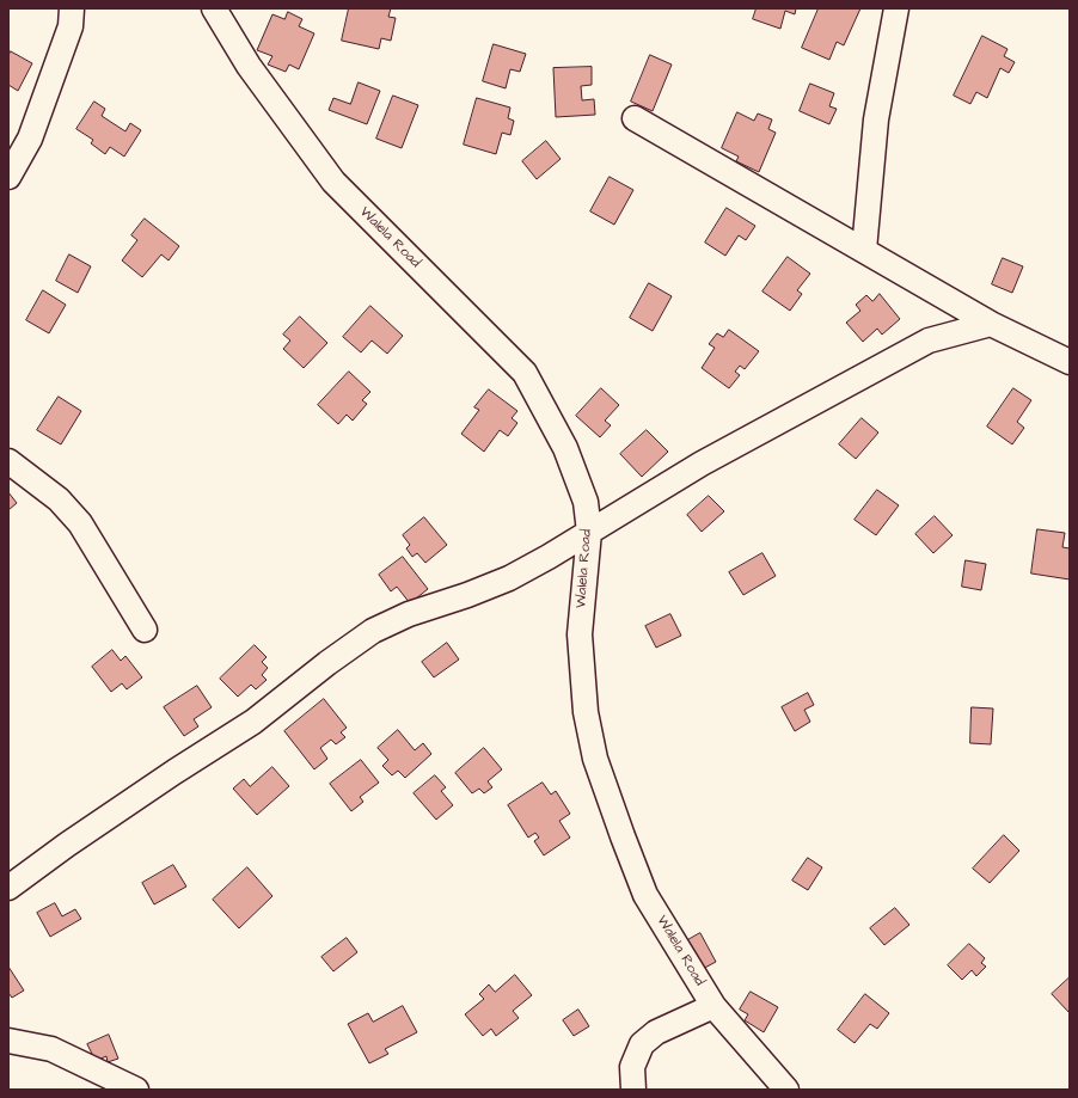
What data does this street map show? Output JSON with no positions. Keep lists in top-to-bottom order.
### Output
{
  "streets": {
    "street": ["Walela Road"]
  }
}
